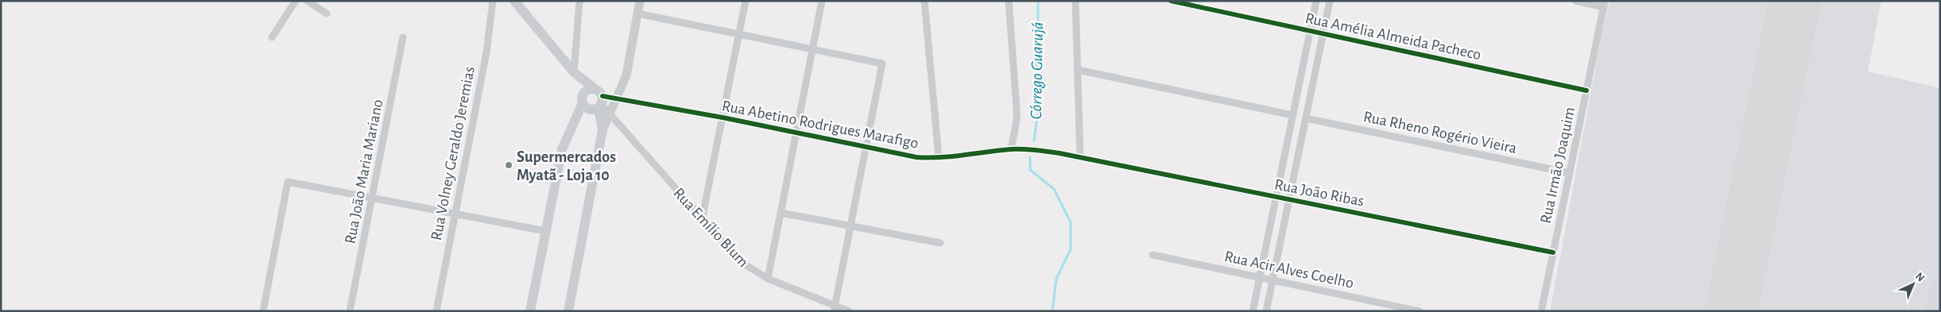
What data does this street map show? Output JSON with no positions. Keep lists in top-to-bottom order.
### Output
{
  "streets": {
    "street": [
      "Rua Amélia Almeida Pacheco",
      "Rua Abetino Rodrigues Marafigo",
      "Rua Rheno Rogério Vieira",
      "Rua Volney Geraldo Jeremias",
      "Rua Irmão Joaquim",
      "Rua João Maria Mariano",
      "Rua João Ribas",
      "Rua Emílio Blum",
      "Rua Acir Alves Coelho"
    ]
  },
  "crossings": [
    ["Rua Amélia Almeida Pacheco", "Rua Irmão Joaquim"],
    ["Rua Abetino Rodrigues Marafigo", "Rua João Ribas"],
    ["Rua Abetino Rodrigues Marafigo", "Rua Emílio Blum"],
    ["Rua Rheno Rogério Vieira", "Rua Irmão Joaquim"],
    ["Rua Irmão Joaquim", "Rua João Ribas"]
  ],
  "water": ["Córrego Guarujá"],
  "places": ["Supermercados Myatã - Loja 10"],
  "north": "top right"
}
